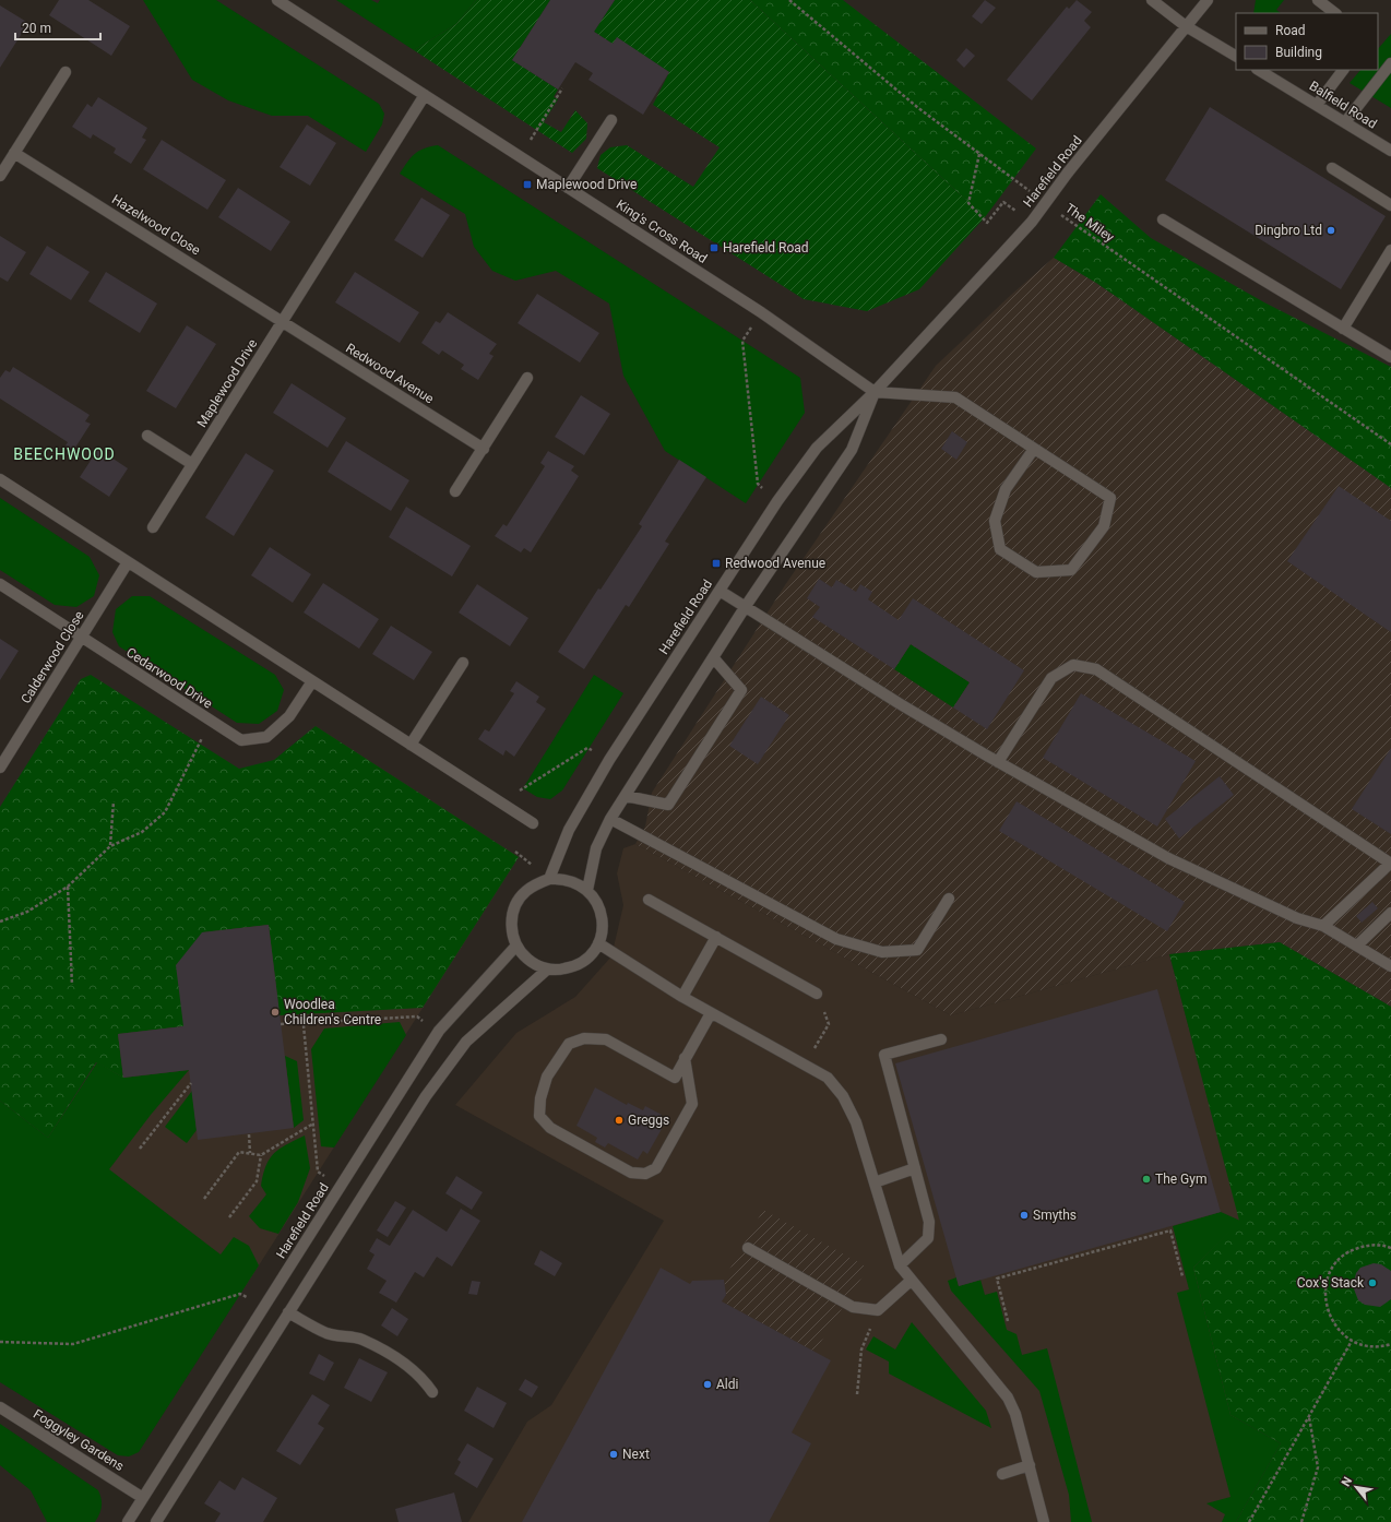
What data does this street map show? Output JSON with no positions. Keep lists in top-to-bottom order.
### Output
{
  "streets": {
    "street": [
      "Balfield Road",
      "Harefield Road",
      "Hazelwood Close",
      "King's Cross Road",
      "Redwood Avenue",
      "Maplewood Drive",
      "Calderwood Close",
      "Cedarwood Drive",
      "Foggyley Gardens"
    ],
    "path": ["The Miley"]
  },
  "crossings": [
    ["Harefield Road", "King's Cross Road"],
    ["Harefield Road", "Foggyley Gardens"],
    ["Hazelwood Close", "Redwood Avenue"],
    ["Hazelwood Close", "Maplewood Drive"],
    ["King's Cross Road", "Maplewood Drive"],
    ["Redwood Avenue", "Maplewood Drive"],
    ["Calderwood Close", "Cedarwood Drive"]
  ],
  "districts": ["BEECHWOOD"],
  "places": {
    "transit": ["Maplewood Drive", "Harefield Road", "Redwood Avenue"],
    "other": [
      "Dingbro Ltd",
      "Woodlea Children's Centre",
      "Greggs",
      "The Gym",
      "Smyths",
      "Cox's Stack",
      "Aldi",
      "Next"
    ]
  },
  "legend": ["Road", "Building"],
  "scale_bar": "20 m",
  "north": "top left"
}
